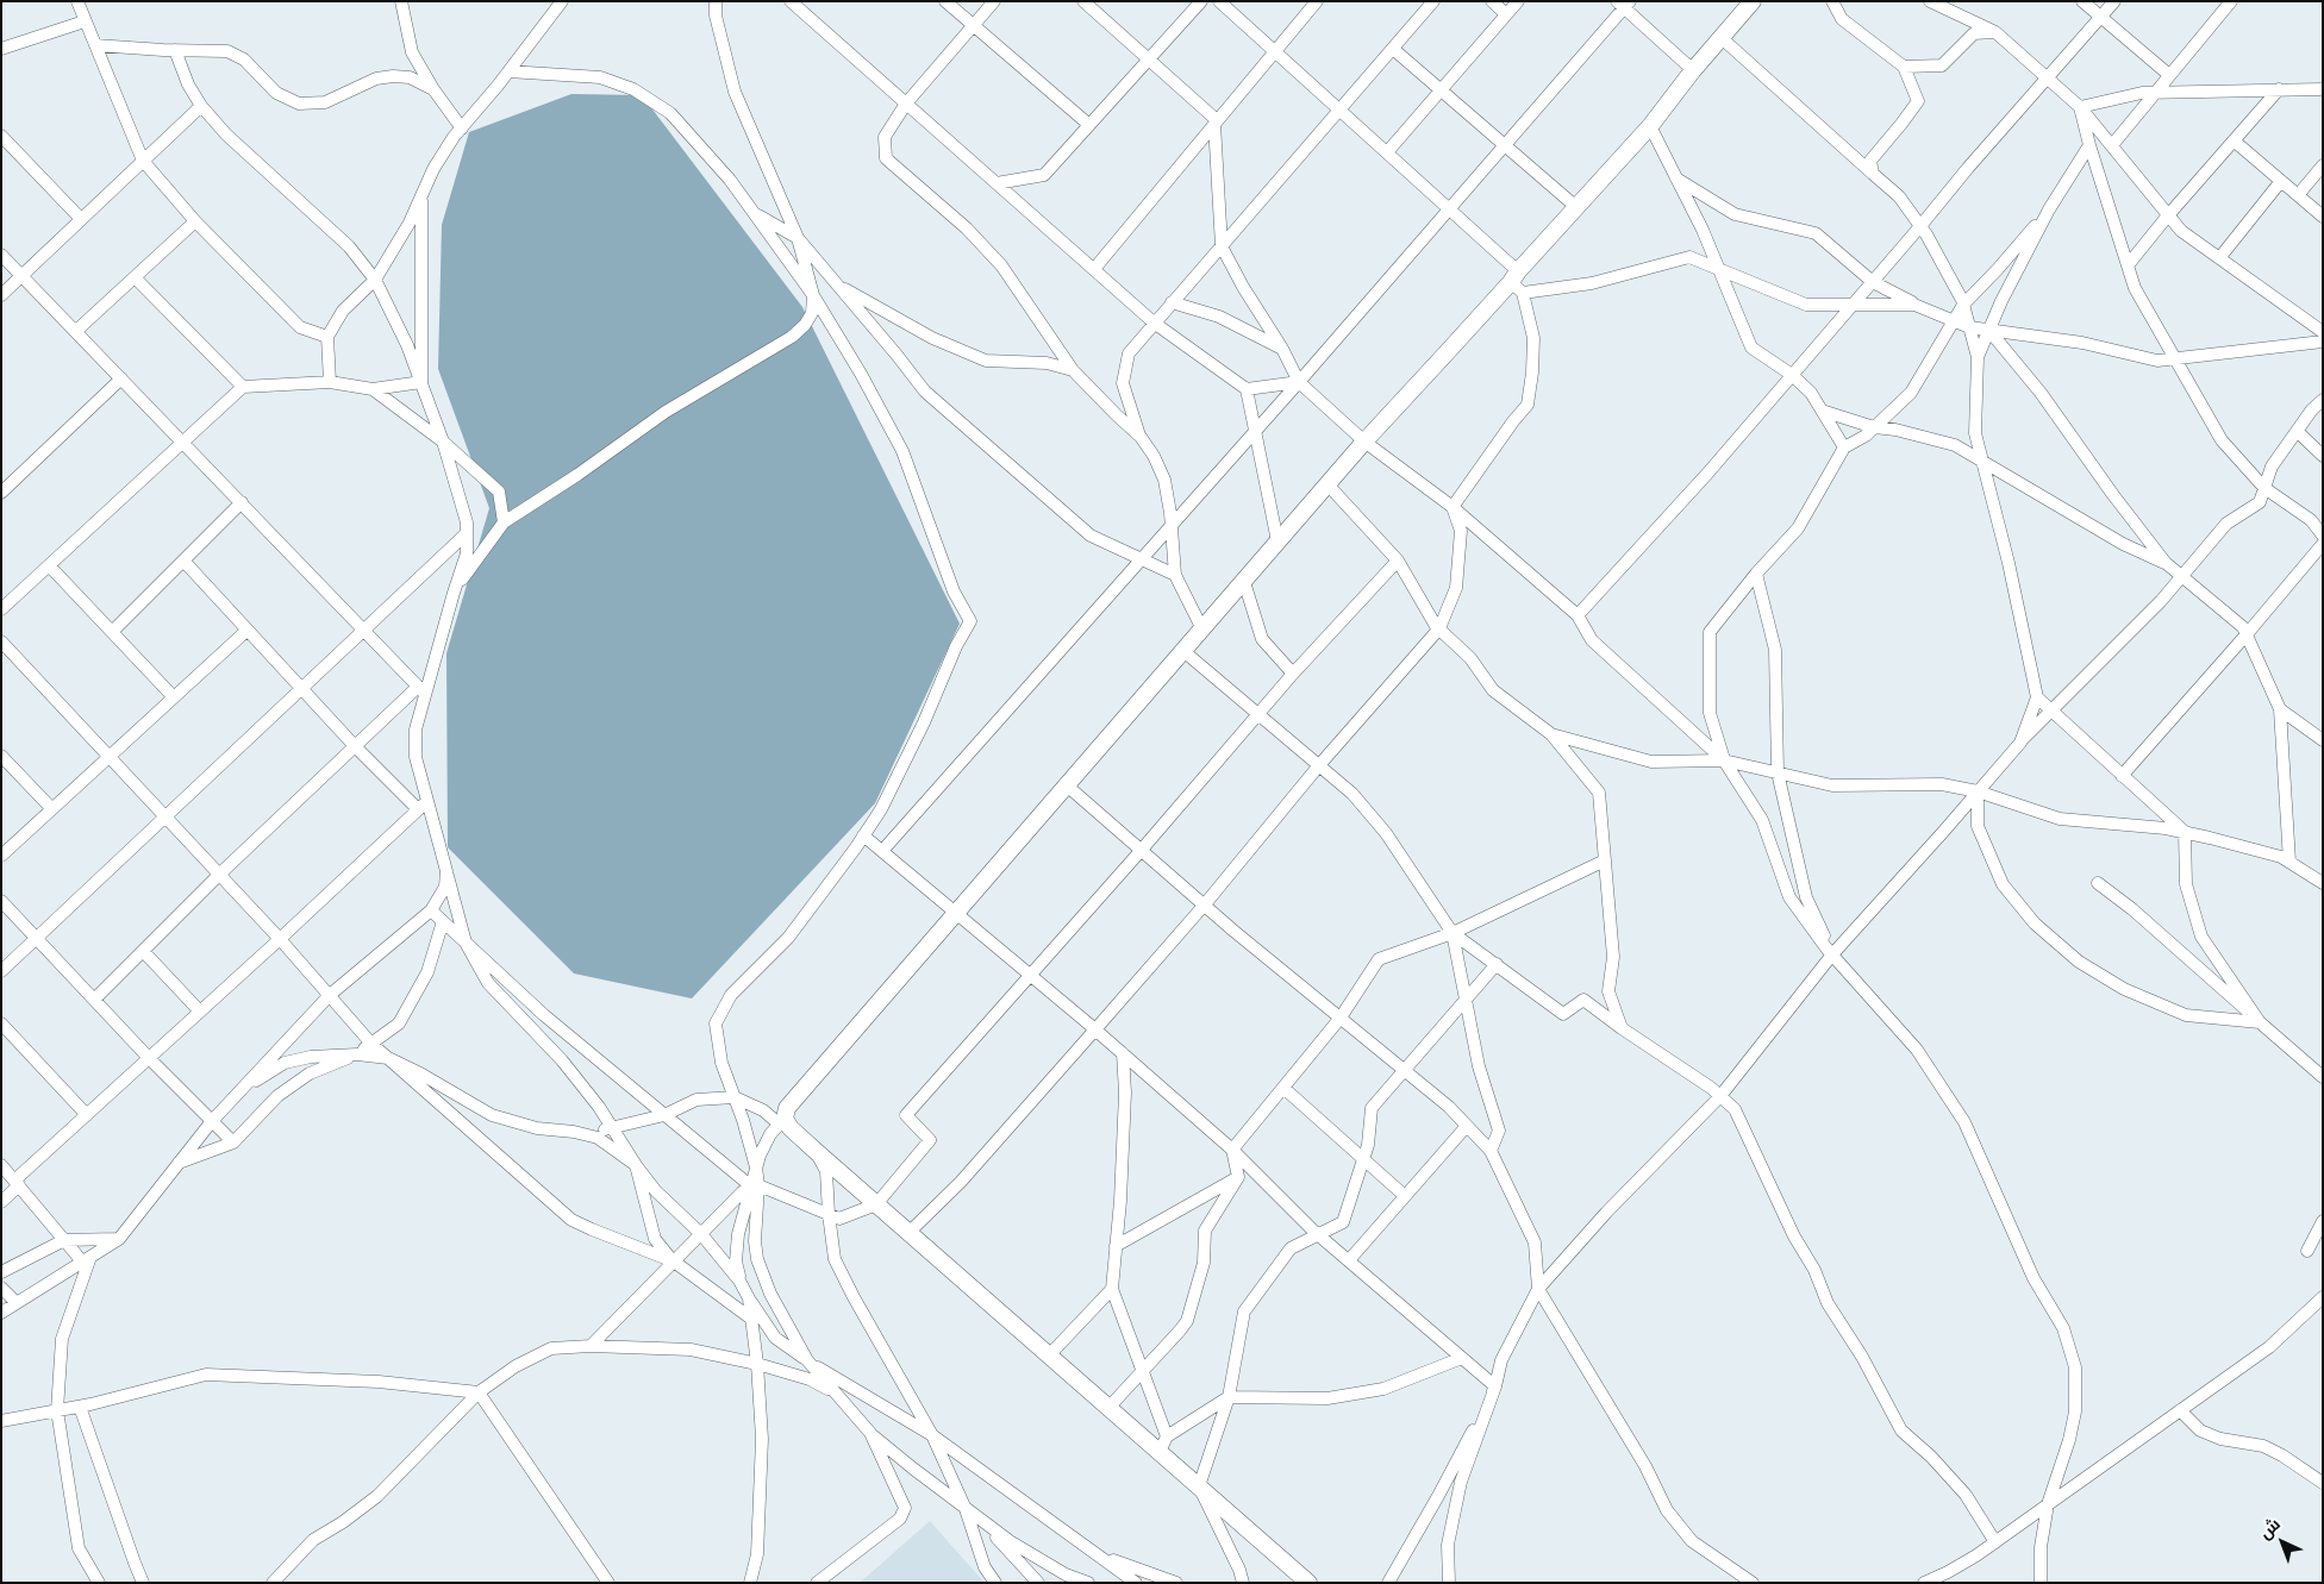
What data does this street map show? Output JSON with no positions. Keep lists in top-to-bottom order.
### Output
{
  "north": "top left"
}
